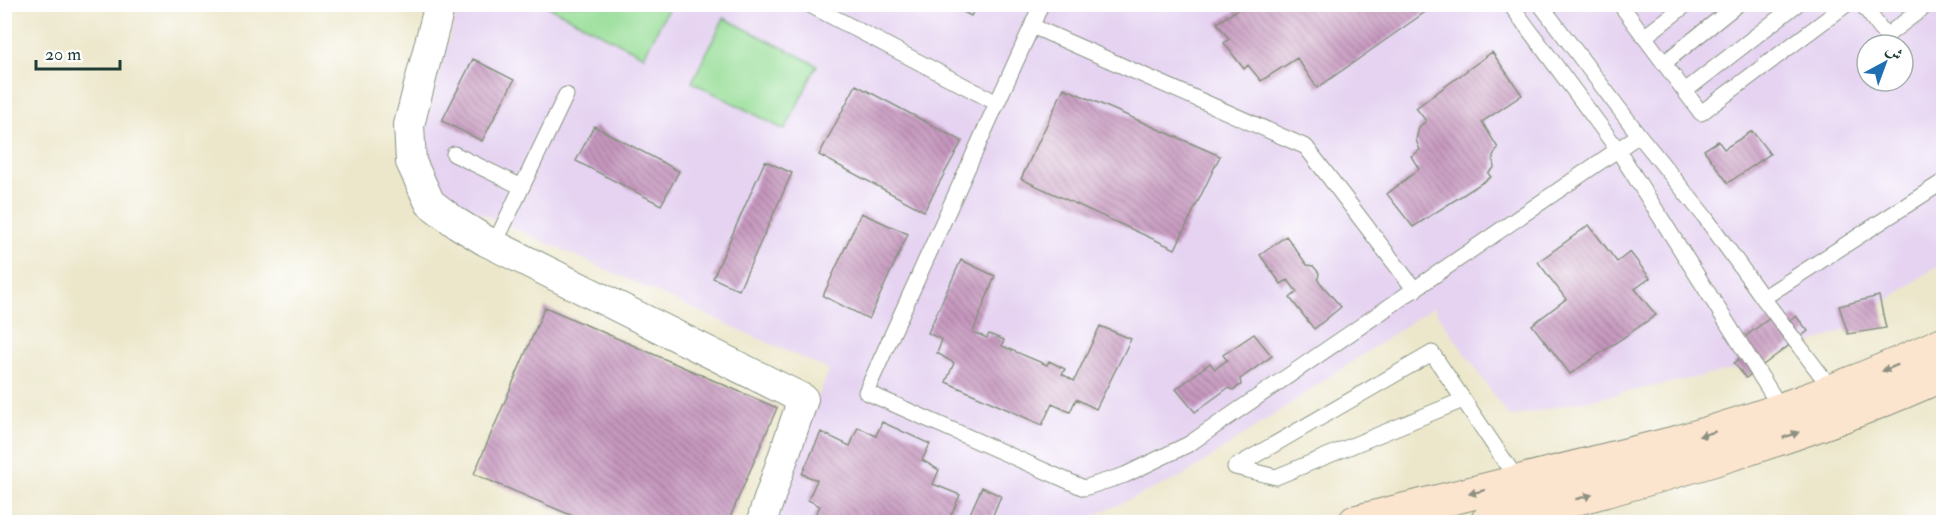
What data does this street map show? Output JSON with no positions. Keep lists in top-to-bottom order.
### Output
{
  "scale_bar": "20 m",
  "north": "top right"
}
